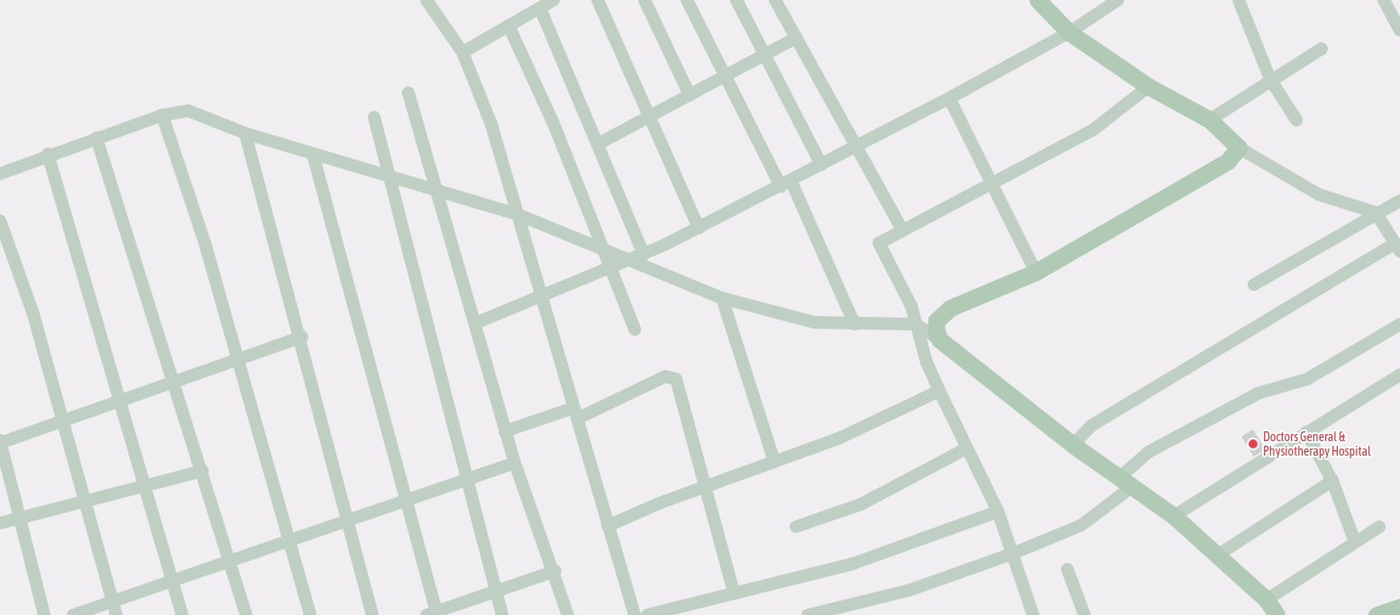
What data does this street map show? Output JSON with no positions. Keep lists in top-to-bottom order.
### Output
{
  "places": ["Doctors General & Physiotherapy Hospital"]
}
